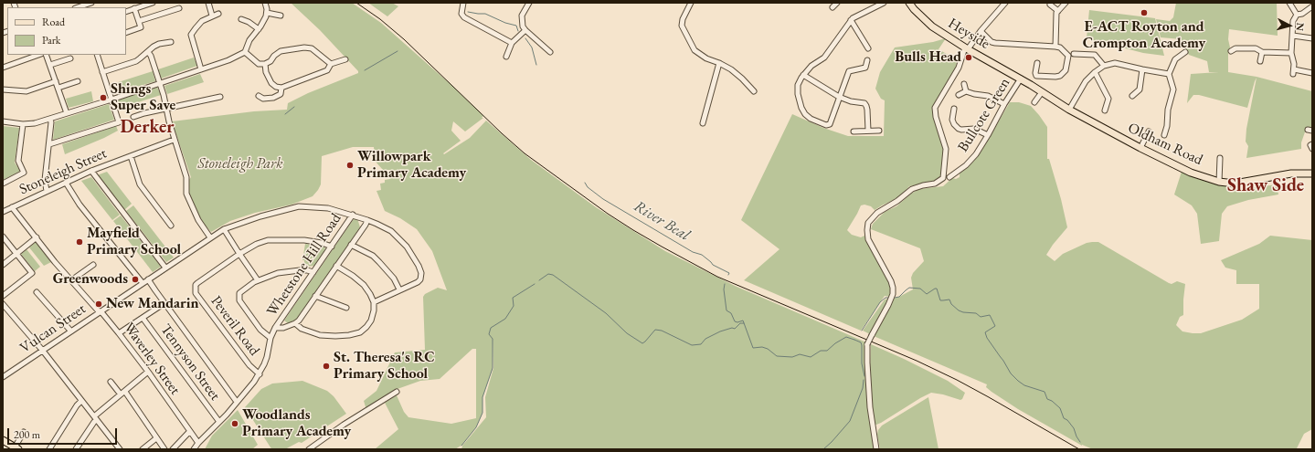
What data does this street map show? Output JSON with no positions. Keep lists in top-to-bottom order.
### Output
{
  "streets": {
    "main road": ["Heyside", "Oldham Road"],
    "street": [
      "Bullcote Green",
      "Stoneleigh Street",
      "Whetstone Hill Road",
      "Peveril Road",
      "Vulcan Street",
      "Waverley Street",
      "Tennyson Street"
    ]
  },
  "crossings": [
    ["Heyside", "Bullcote Green"],
    ["Heyside", "Oldham Road"],
    ["Bullcote Green", "Oldham Road"],
    ["Stoneleigh Street", "Waverley Street"],
    ["Whetstone Hill Road", "Peveril Road"],
    ["Whetstone Hill Road", "Vulcan Street"],
    ["Whetstone Hill Road", "Waverley Street"],
    ["Whetstone Hill Road", "Tennyson Street"],
    ["Vulcan Street", "Waverley Street"]
  ],
  "districts": ["Derker", "Shaw Side"],
  "water": ["River Beal"],
  "parks": ["Stoneleigh Park"],
  "places": [
    "E-ACT Royton and Crompton Academy",
    "Bulls Head",
    "Shings Super Save",
    "Willowpark Primary Academy",
    "Mayfield Primary School",
    "Greenwoods",
    "New Mandarin",
    "St. Theresa's RC Primary School",
    "Woodlands Primary Academy"
  ],
  "legend": ["Road", "Park"],
  "scale_bar": "200 m",
  "north": "right"
}
